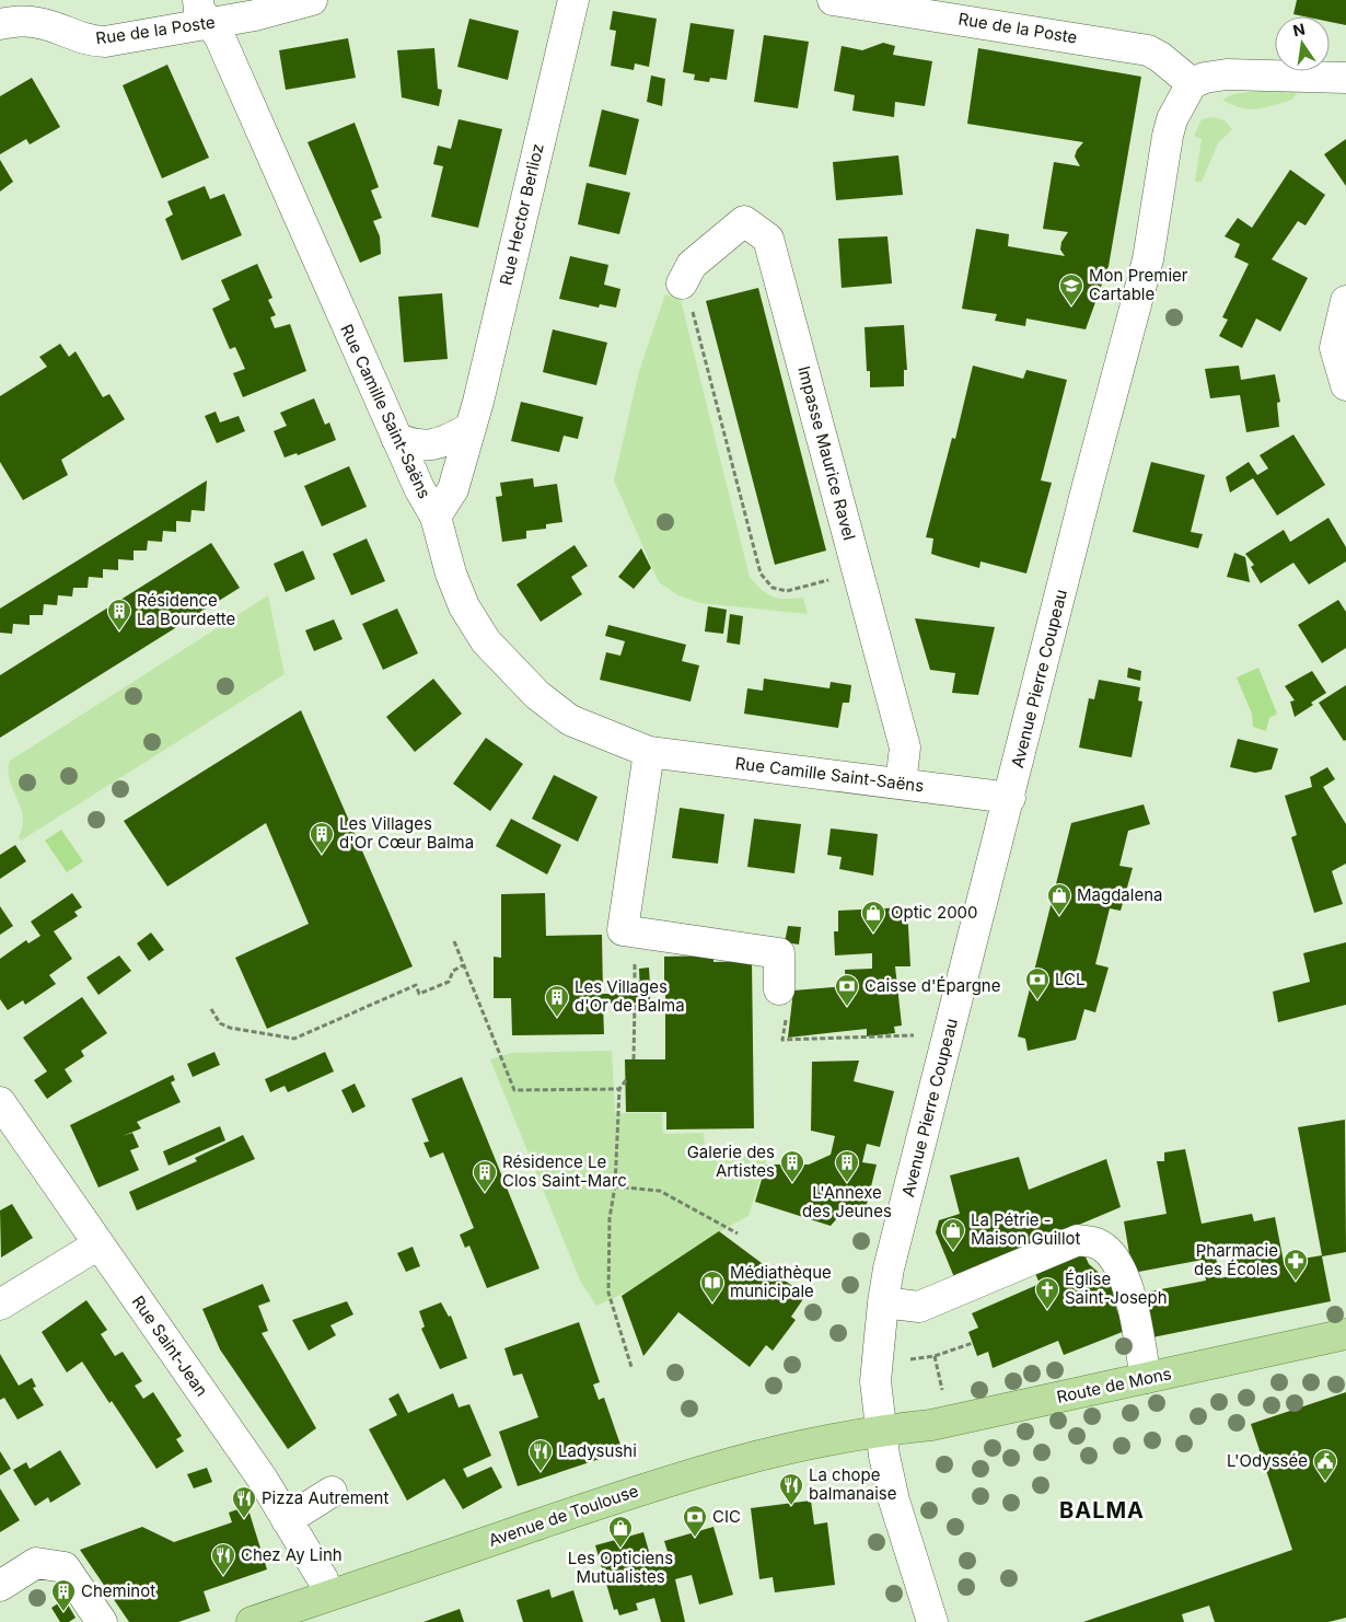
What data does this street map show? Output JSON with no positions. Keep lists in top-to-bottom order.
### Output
{
  "streets": {
    "main road": ["Route de Mons", "Avenue de Toulouse"],
    "street": [
      "Rue de la Poste",
      "Rue Hector Berlioz",
      "Rue Camille Saint-Saëns",
      "Impasse Maurice Ravel",
      "Avenue Pierre Coupeau",
      "Rue Saint-Jean"
    ]
  },
  "crossings": [
    ["Rue de la Poste", "Rue Camille Saint-Saëns"],
    ["Rue de la Poste", "Avenue Pierre Coupeau"],
    ["Rue Hector Berlioz", "Rue Camille Saint-Saëns"],
    ["Rue Camille Saint-Saëns", "Impasse Maurice Ravel"],
    ["Rue Camille Saint-Saëns", "Avenue Pierre Coupeau"],
    ["Avenue Pierre Coupeau", "Route de Mons"],
    ["Avenue Pierre Coupeau", "Avenue de Toulouse"],
    ["Rue Saint-Jean", "Avenue de Toulouse"],
    ["Route de Mons", "Avenue de Toulouse"]
  ],
  "districts": ["BALMA"],
  "places": {
    "school or university": ["Mon Premier Cartable"],
    "building": [
      "Résidence La Bourdette",
      "Les Villages d'Or Cœur Balma",
      "Les Villages d'Or de Balma",
      "Galerie des Artistes",
      "L'Annexe des Jeunes",
      "Résidence Le Clos Saint-Marc",
      "Cheminot"
    ],
    "shop": [
      "Magdalena",
      "Optic 2000",
      "La Pétrie - Maison Guillot",
      "Les Opticiens Mutualistes"
    ],
    "bank": ["LCL", "Caisse d'Épargne", "CIC"],
    "pharmacy": ["Pharmacie des Écoles"],
    "library": ["Médiathèque municipale"],
    "church": ["Église Saint-Joseph"],
    "restaurant": [
      "Ladysushi",
      "La chope balmanaise",
      "Pizza Autrement",
      "Chez Ay Linh"
    ],
    "public building": ["L'Odyssée"]
  },
  "north": "top"
}
